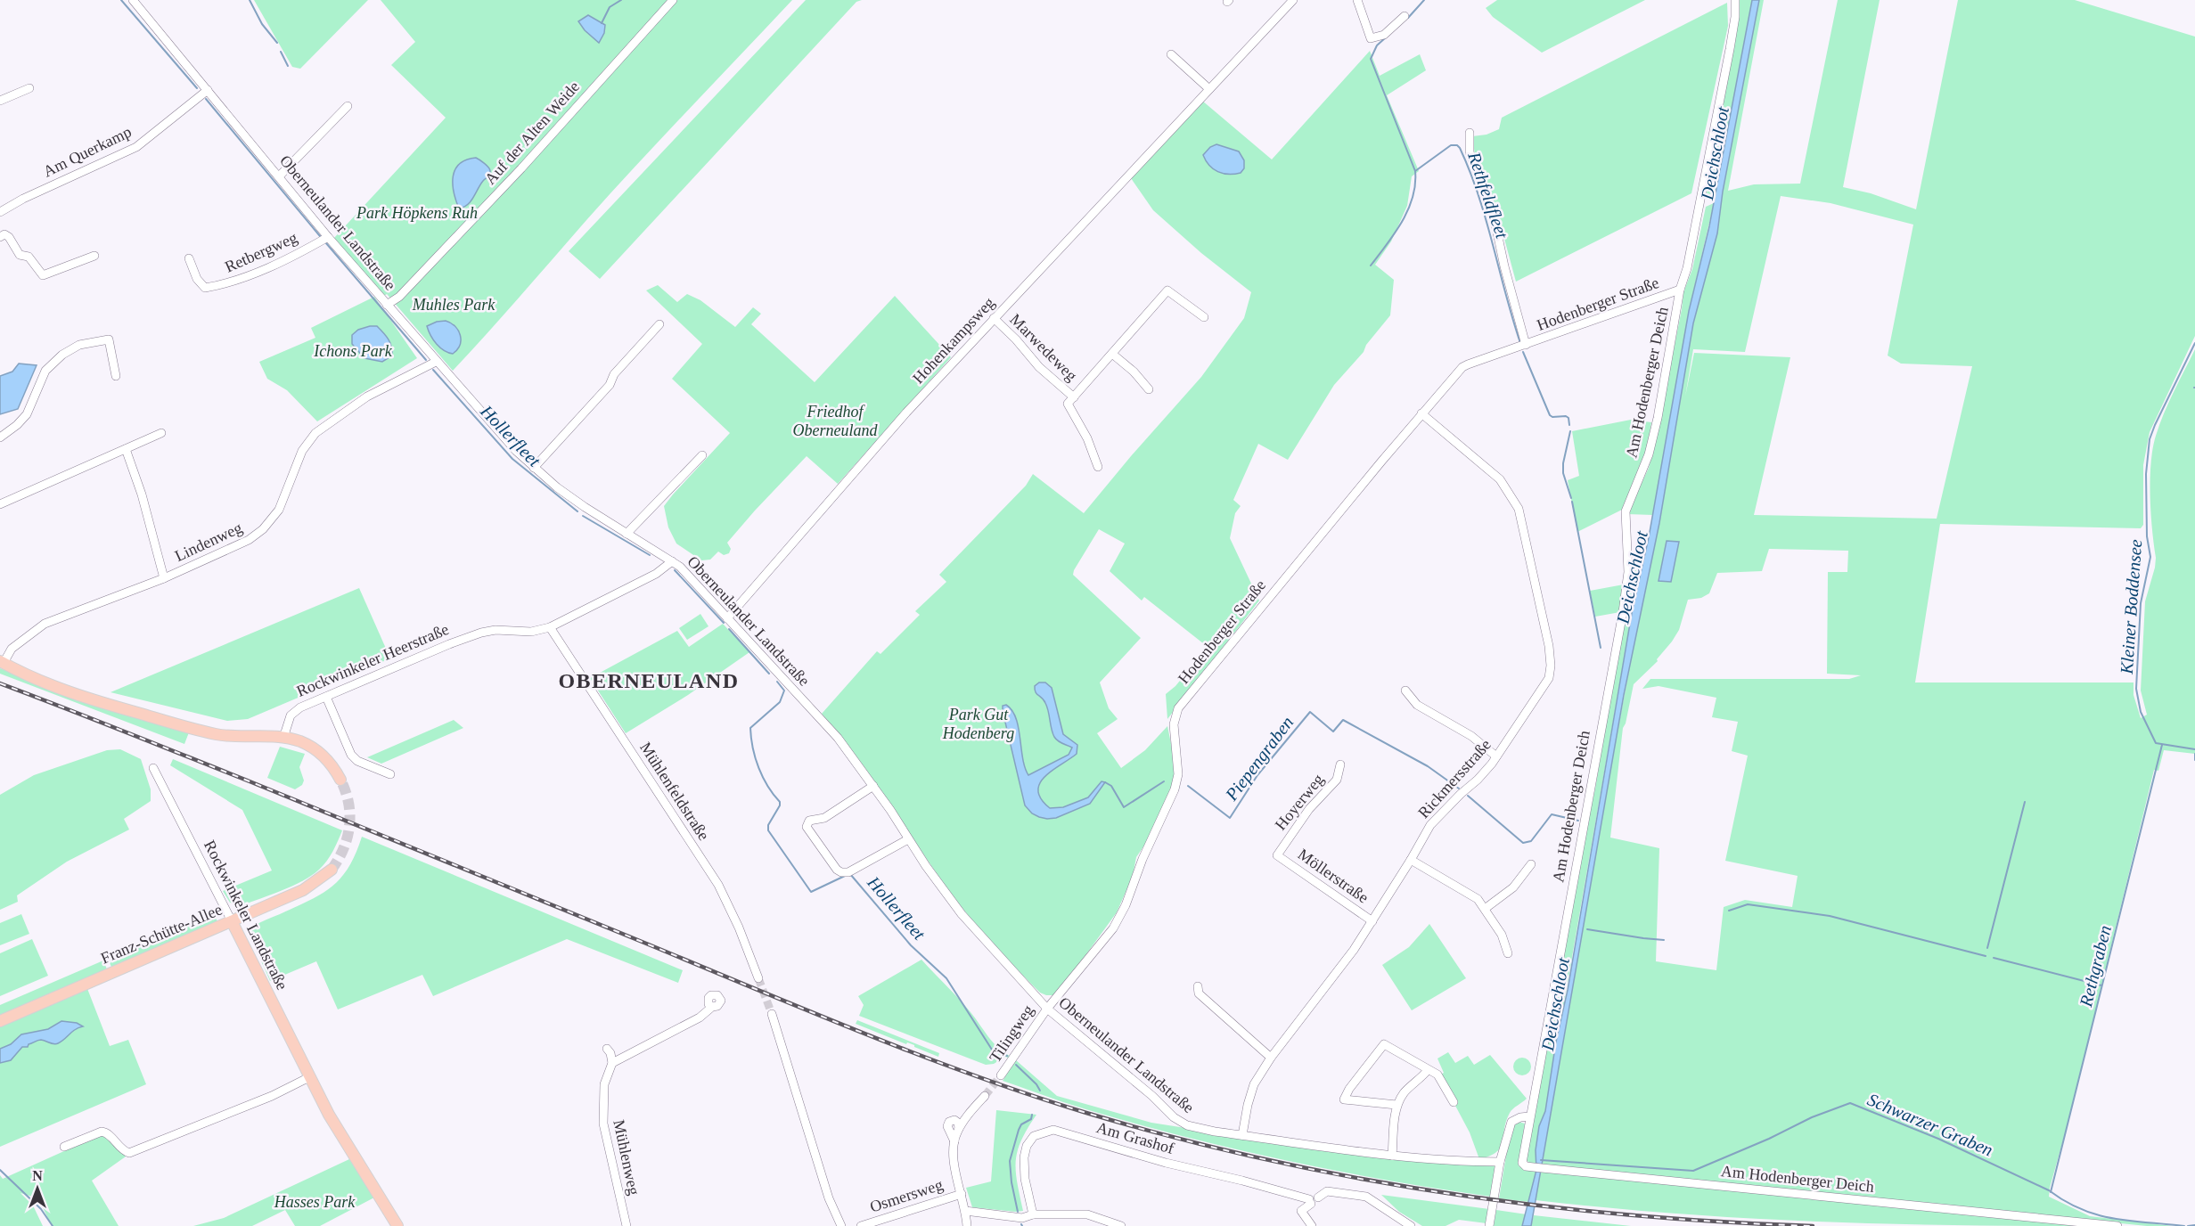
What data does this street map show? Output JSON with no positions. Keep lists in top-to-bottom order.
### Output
{
  "streets": {
    "main road": ["Rockwinkeler Landstraße", "Franz-Schütte-Allee"],
    "street": [
      "Auf der Alten Weide",
      "Am Querkamp",
      "Oberneulander Landstraße",
      "Retbergweg",
      "Hodenberger Straße",
      "Hohenkampsweg",
      "Marwedeweg",
      "Am Hodenberger Deich",
      "Lindenweg",
      "Rockwinkeler Heerstraße",
      "Rickmersstraße",
      "Mühlenfeldstraße",
      "Hoyerweg",
      "Möllerstraße",
      "Tilingweg",
      "Am Grashof",
      "Mühlenweg",
      "Osmersweg"
    ]
  },
  "crossings": [
    ["Auf der Alten Weide", "Oberneulander Landstraße"],
    ["Am Querkamp", "Oberneulander Landstraße"],
    ["Oberneulander Landstraße", "Retbergweg"],
    ["Oberneulander Landstraße", "Hodenberger Straße"],
    ["Oberneulander Landstraße", "Hohenkampsweg"],
    ["Oberneulander Landstraße", "Lindenweg"],
    ["Oberneulander Landstraße", "Rockwinkeler Heerstraße"],
    ["Oberneulander Landstraße", "Rickmersstraße"],
    ["Oberneulander Landstraße", "Tilingweg"],
    ["Hodenberger Straße", "Am Hodenberger Deich"],
    ["Hodenberger Straße", "Rickmersstraße"],
    ["Hodenberger Straße", "Tilingweg"],
    ["Hohenkampsweg", "Marwedeweg"],
    ["Rockwinkeler Heerstraße", "Mühlenfeldstraße"],
    ["Rickmersstraße", "Möllerstraße"],
    ["Hoyerweg", "Möllerstraße"],
    ["Rockwinkeler Landstraße", "Franz-Schütte-Allee"]
  ],
  "districts": ["OBERNEULAND"],
  "water": [
    "Deichschloot",
    "Rethfeldfleet",
    "Hollerfleet",
    "Kleiner Boddensee",
    "Piepengraben",
    "Rethgraben",
    "Schwarzer Graben"
  ],
  "parks": [
    "Park Höpkens Ruh",
    "Muhles Park",
    "Ichons Park",
    "Friedhof Oberneuland",
    "Park Gut Hodenberg",
    "Hasses Park"
  ],
  "north": "top"
}
